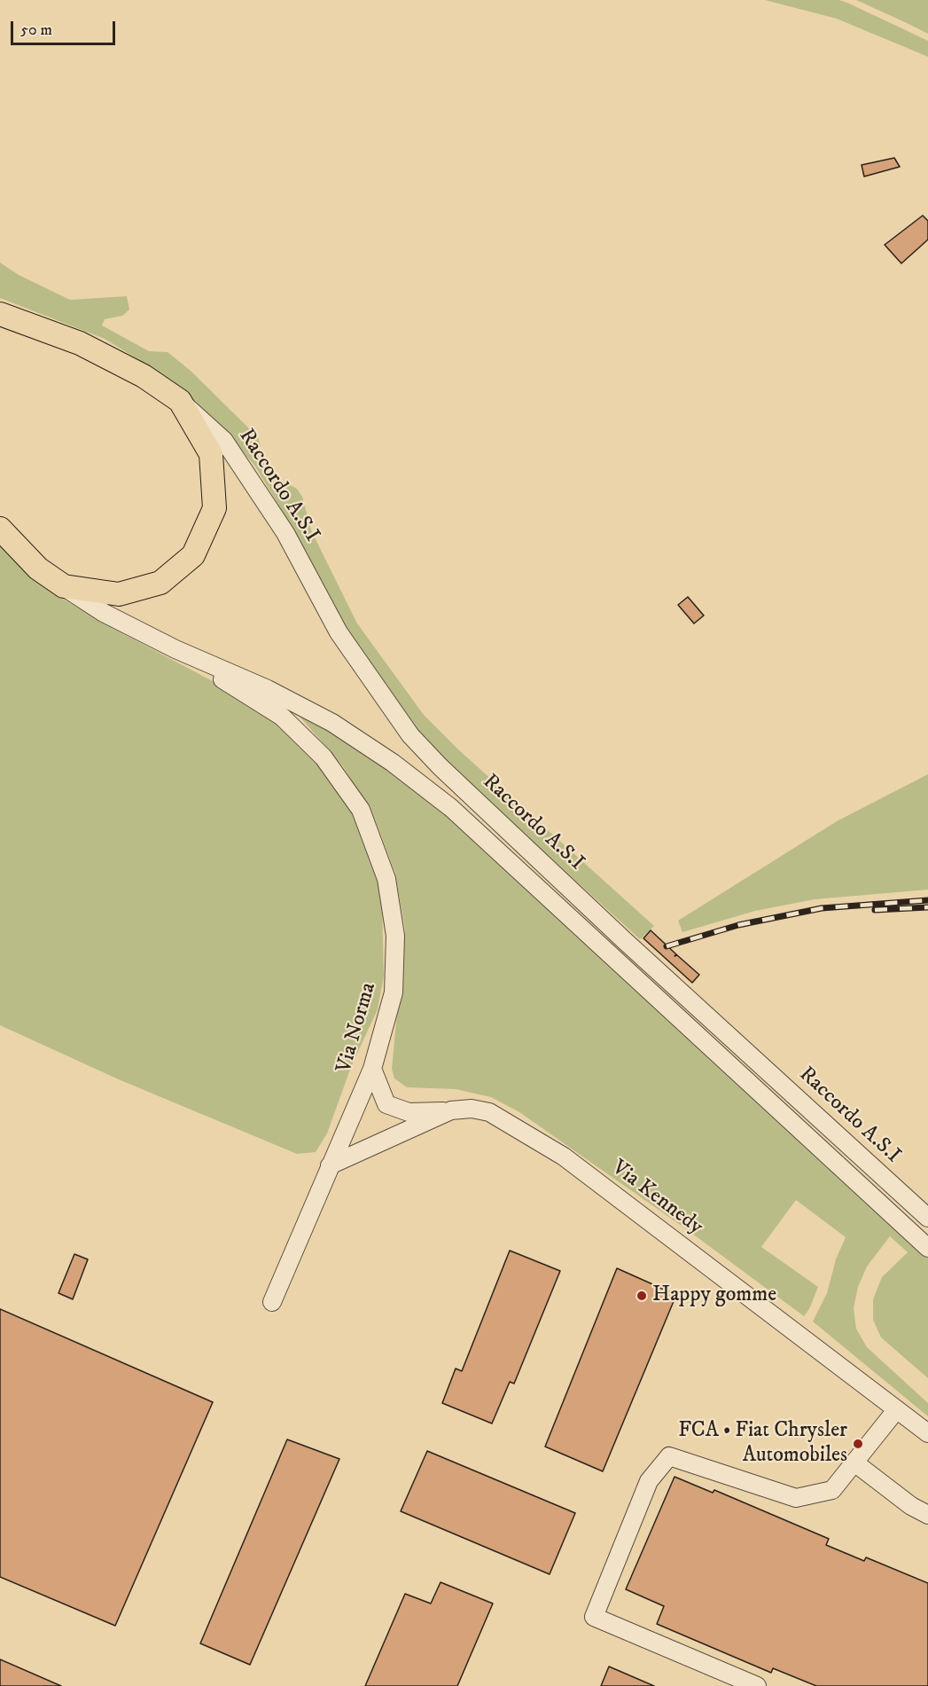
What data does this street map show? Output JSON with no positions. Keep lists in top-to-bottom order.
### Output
{
  "streets": {
    "street": ["Raccordo A.S.I", "Via Norma", "Via Kennedy"]
  },
  "crossings": [
    ["Raccordo A.S.I", "Via Norma"],
    ["Via Norma", "Via Kennedy"]
  ],
  "places": ["Happy gomme", "FCA • Fiat Chrysler Automobiles"],
  "scale_bar": "50 m"
}
